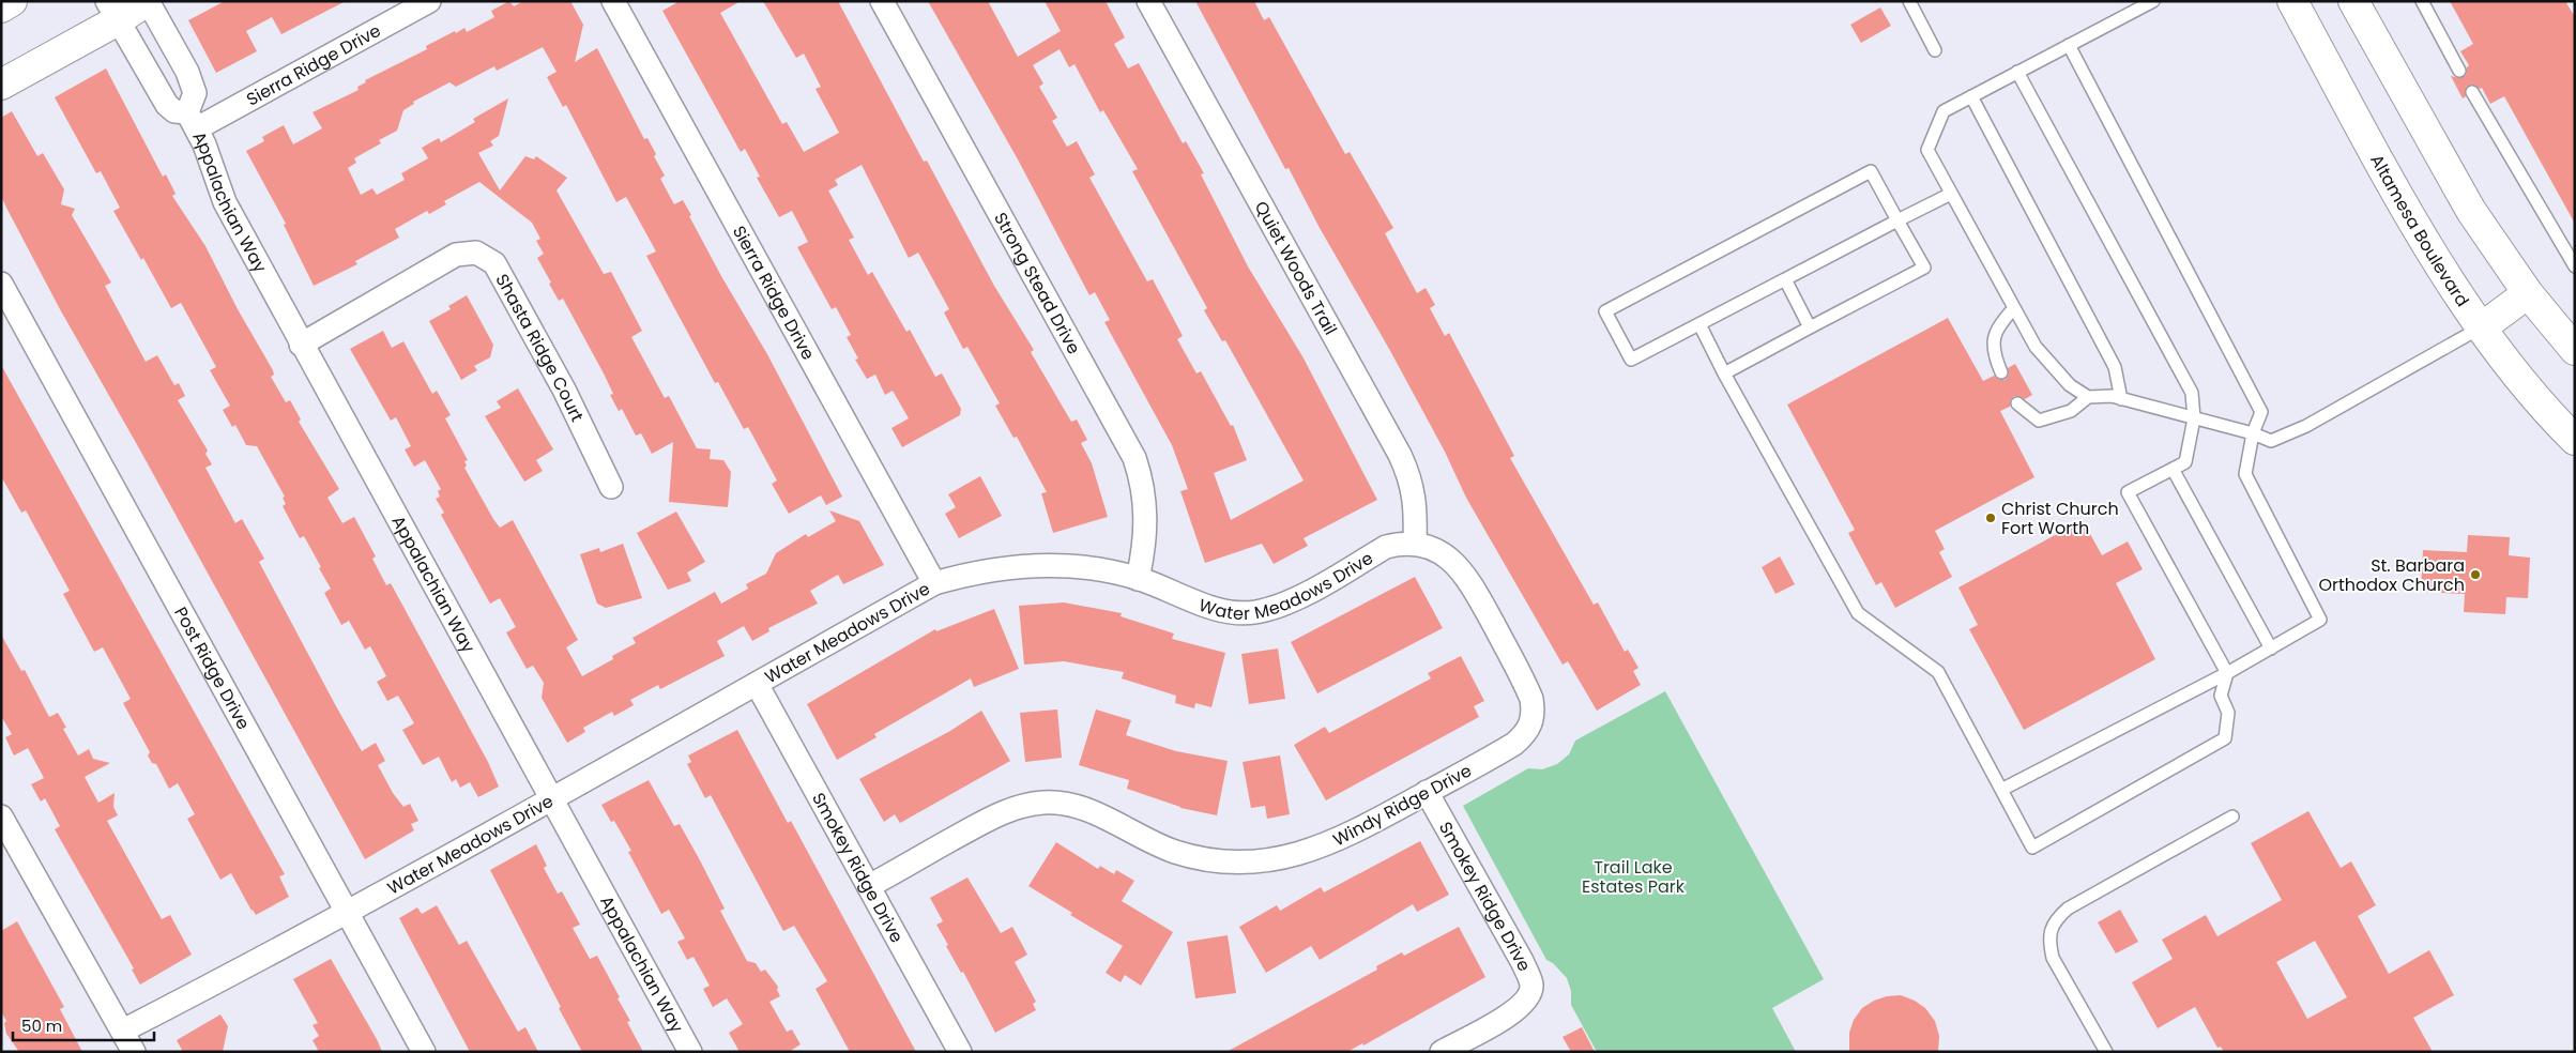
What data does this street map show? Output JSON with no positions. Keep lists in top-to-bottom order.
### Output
{
  "streets": {
    "main road": ["Altamesa Boulevard"],
    "street": [
      "Sierra Ridge Drive",
      "Appalachian Way",
      "Quiet Woods Trail",
      "Strong Stead Drive",
      "Shasta Ridge Court",
      "Water Meadows Drive",
      "Post Ridge Drive",
      "Windy Ridge Drive",
      "Smokey Ridge Drive"
    ]
  },
  "crossings": [
    ["Sierra Ridge Drive", "Appalachian Way"],
    ["Sierra Ridge Drive", "Water Meadows Drive"],
    ["Appalachian Way", "Shasta Ridge Court"],
    ["Appalachian Way", "Water Meadows Drive"],
    ["Quiet Woods Trail", "Water Meadows Drive"],
    ["Strong Stead Drive", "Water Meadows Drive"],
    ["Water Meadows Drive", "Post Ridge Drive"],
    ["Water Meadows Drive", "Windy Ridge Drive"],
    ["Water Meadows Drive", "Smokey Ridge Drive"],
    ["Windy Ridge Drive", "Smokey Ridge Drive"]
  ],
  "parks": ["Trail Lake Estates Park"],
  "places": ["Christ Church Fort Worth", "St. Barbara Orthodox Church"],
  "scale_bar": "50 m"
}
